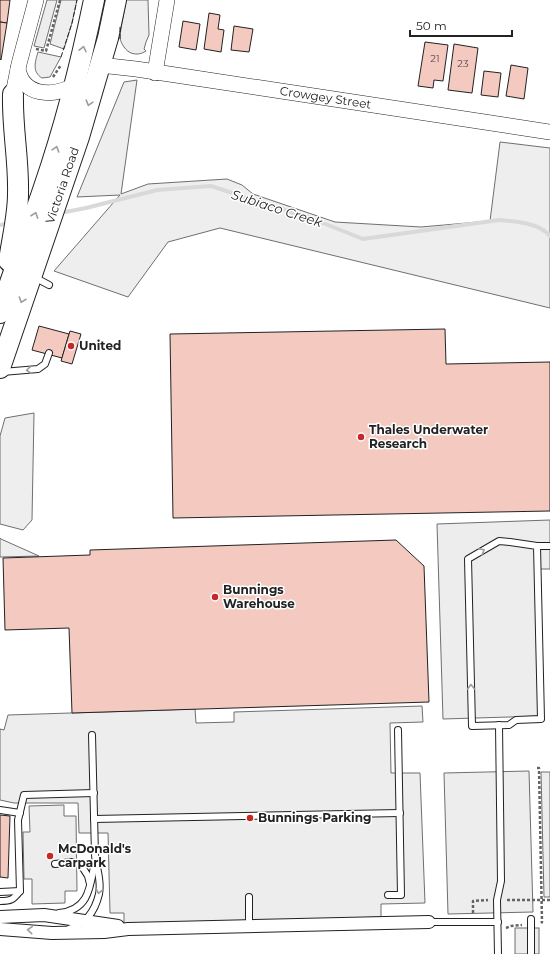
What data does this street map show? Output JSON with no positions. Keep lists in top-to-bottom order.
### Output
{
  "streets": {
    "highway": ["Victoria Road"],
    "street": ["Crowgey Street"]
  },
  "crossings": [
    ["Crowgey Street", "Victoria Road"]
  ],
  "water": ["Subiaco Creek"],
  "places": [
    "United",
    "Thales Underwater Research",
    "Bunnings Warehouse",
    "Bunnings Parking",
    "McDonald's carpark"
  ],
  "house_numbers": ["21", "23"],
  "scale_bar": "50 m"
}
